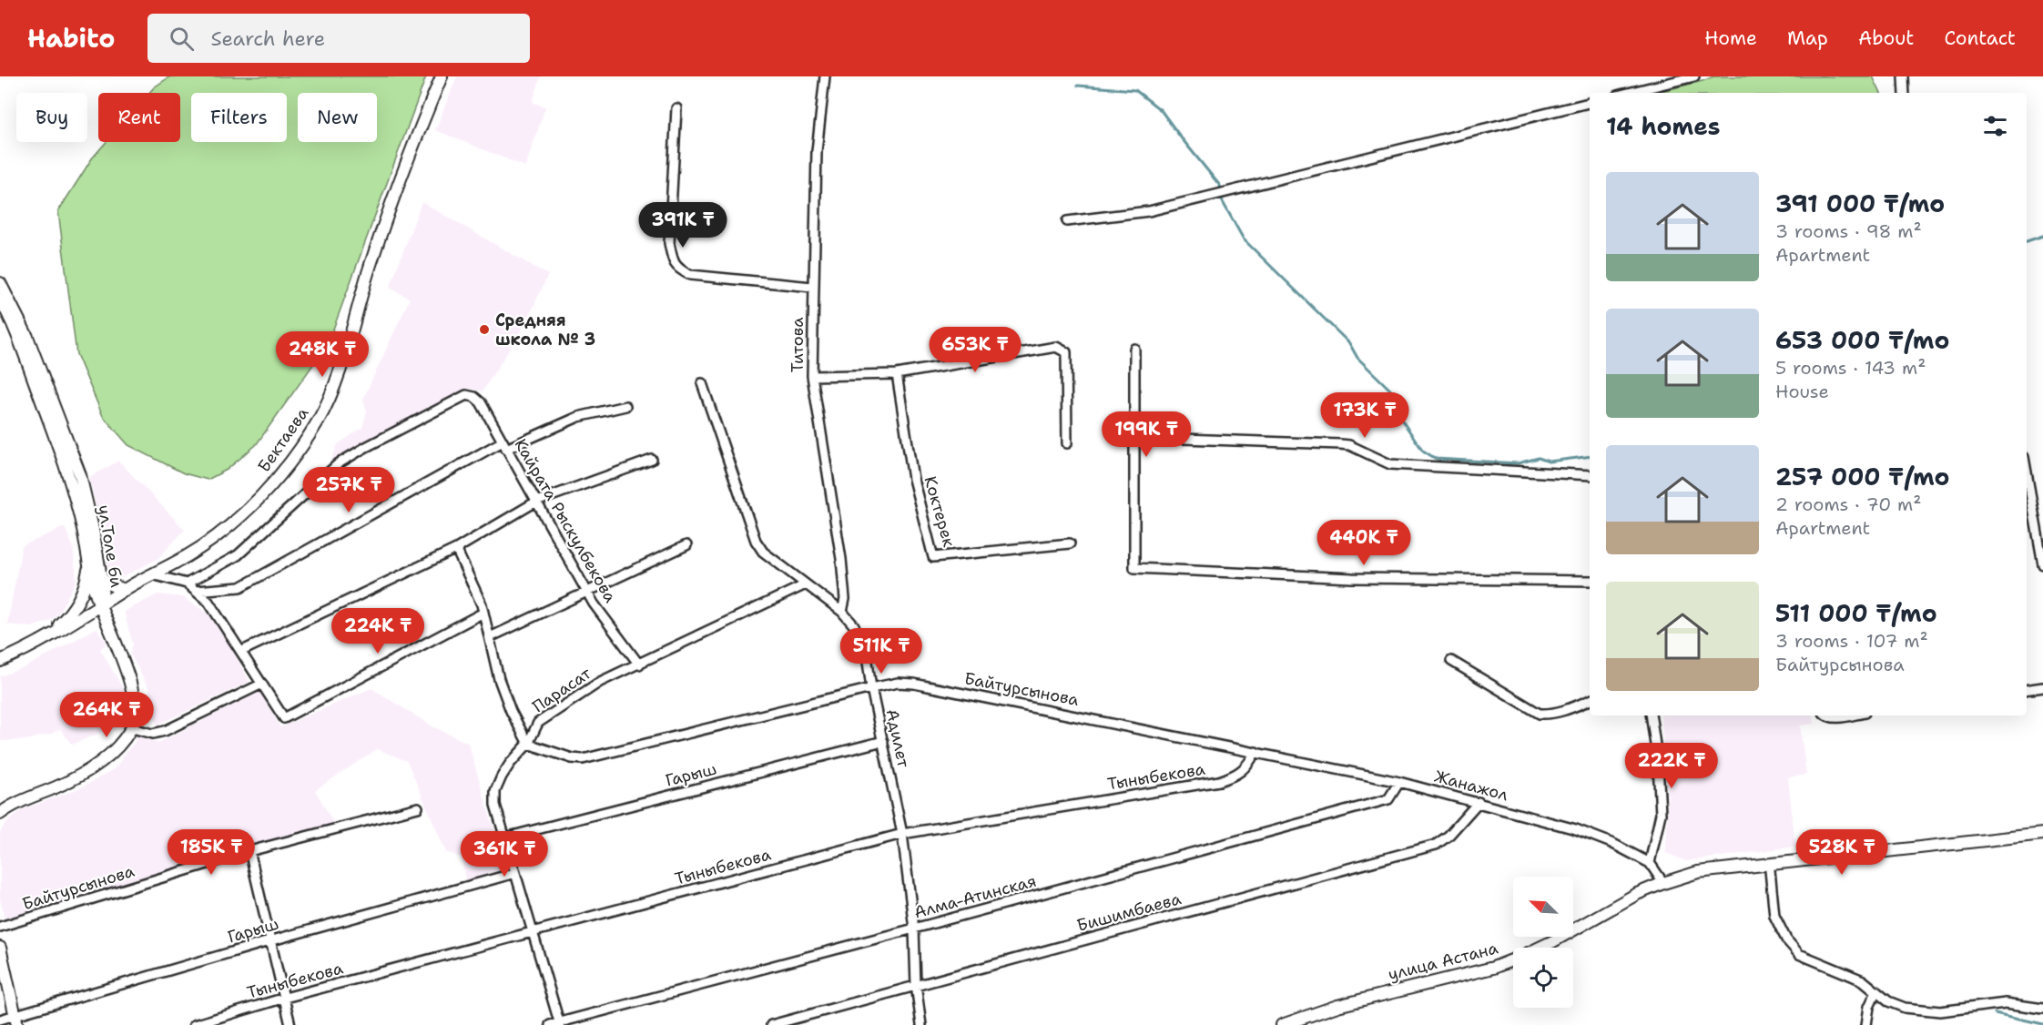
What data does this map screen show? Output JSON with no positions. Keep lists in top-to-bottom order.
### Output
{
  "streets": {
    "main road": ["Бектаева", "ул.Толе би", "улица Астана"],
    "street": [
      "Титова",
      "Коктерек",
      "Кайрата Рыскулбекова",
      "Байтурсынова",
      "Парасат",
      "Адилет",
      "Гарыш",
      "Тыныбекова",
      "Жанажол",
      "Алма-Атинская",
      "Бишимбаева"
    ]
  },
  "crossings": [
    ["Титова", "Адилет"],
    ["Бектаева", "ул.Толе би"],
    ["Кайрата Рыскулбекова", "Парасат"],
    ["Байтурсынова", "Парасат"],
    ["Байтурсынова", "Адилет"],
    ["Байтурсынова", "Тыныбекова"],
    ["Байтурсынова", "Жанажол"],
    ["Парасат", "Адилет"],
    ["Парасат", "Гарыш"],
    ["Парасат", "Тыныбекова"],
    ["Парасат", "Алма-Атинская"],
    ["Адилет", "Гарыш"],
    ["Адилет", "Тыныбекова"],
    ["Адилет", "Алма-Атинская"],
    ["Адилет", "Бишимбаева"],
    ["Тыныбекова", "Жанажол"],
    ["Жанажол", "Алма-Атинская"],
    ["Жанажол", "Бишимбаева"],
    ["Жанажол", "улица Астана"]
  ],
  "places": ["Средняя школа № 3"],
  "north": "top left",
  "page": {
    "header": "Habito",
    "search": "Search here",
    "nav": [
      "Home",
      "Map",
      "About",
      "Contact"
    ],
    "chip": [
      "Buy",
      "Rent",
      "Filters",
      "New"
    ],
    "heading": "14 homes",
    "list": [
      {
        "name": "391 000 ₸/mo",
        "note": "3 rooms · 98 m² · Apartment"
      },
      {
        "name": "653 000 ₸/mo",
        "note": "5 rooms · 143 m² · House"
      },
      {
        "name": "257 000 ₸/mo",
        "note": "2 rooms · 70 m² · Apartment"
      },
      {
        "name": "511 000 ₸/mo",
        "note": "3 rooms · 107 m² · Байтурсынова"
      }
    ],
    "price": [
      "391K ₸",
      "653K ₸",
      "248K ₸",
      "173K ₸",
      "199K ₸",
      "257K ₸",
      "440K ₸",
      "224K ₸",
      "511K ₸",
      "264K ₸",
      "222K ₸",
      "185K ₸",
      "528K ₸",
      "361K ₸"
    ]
  }
}
